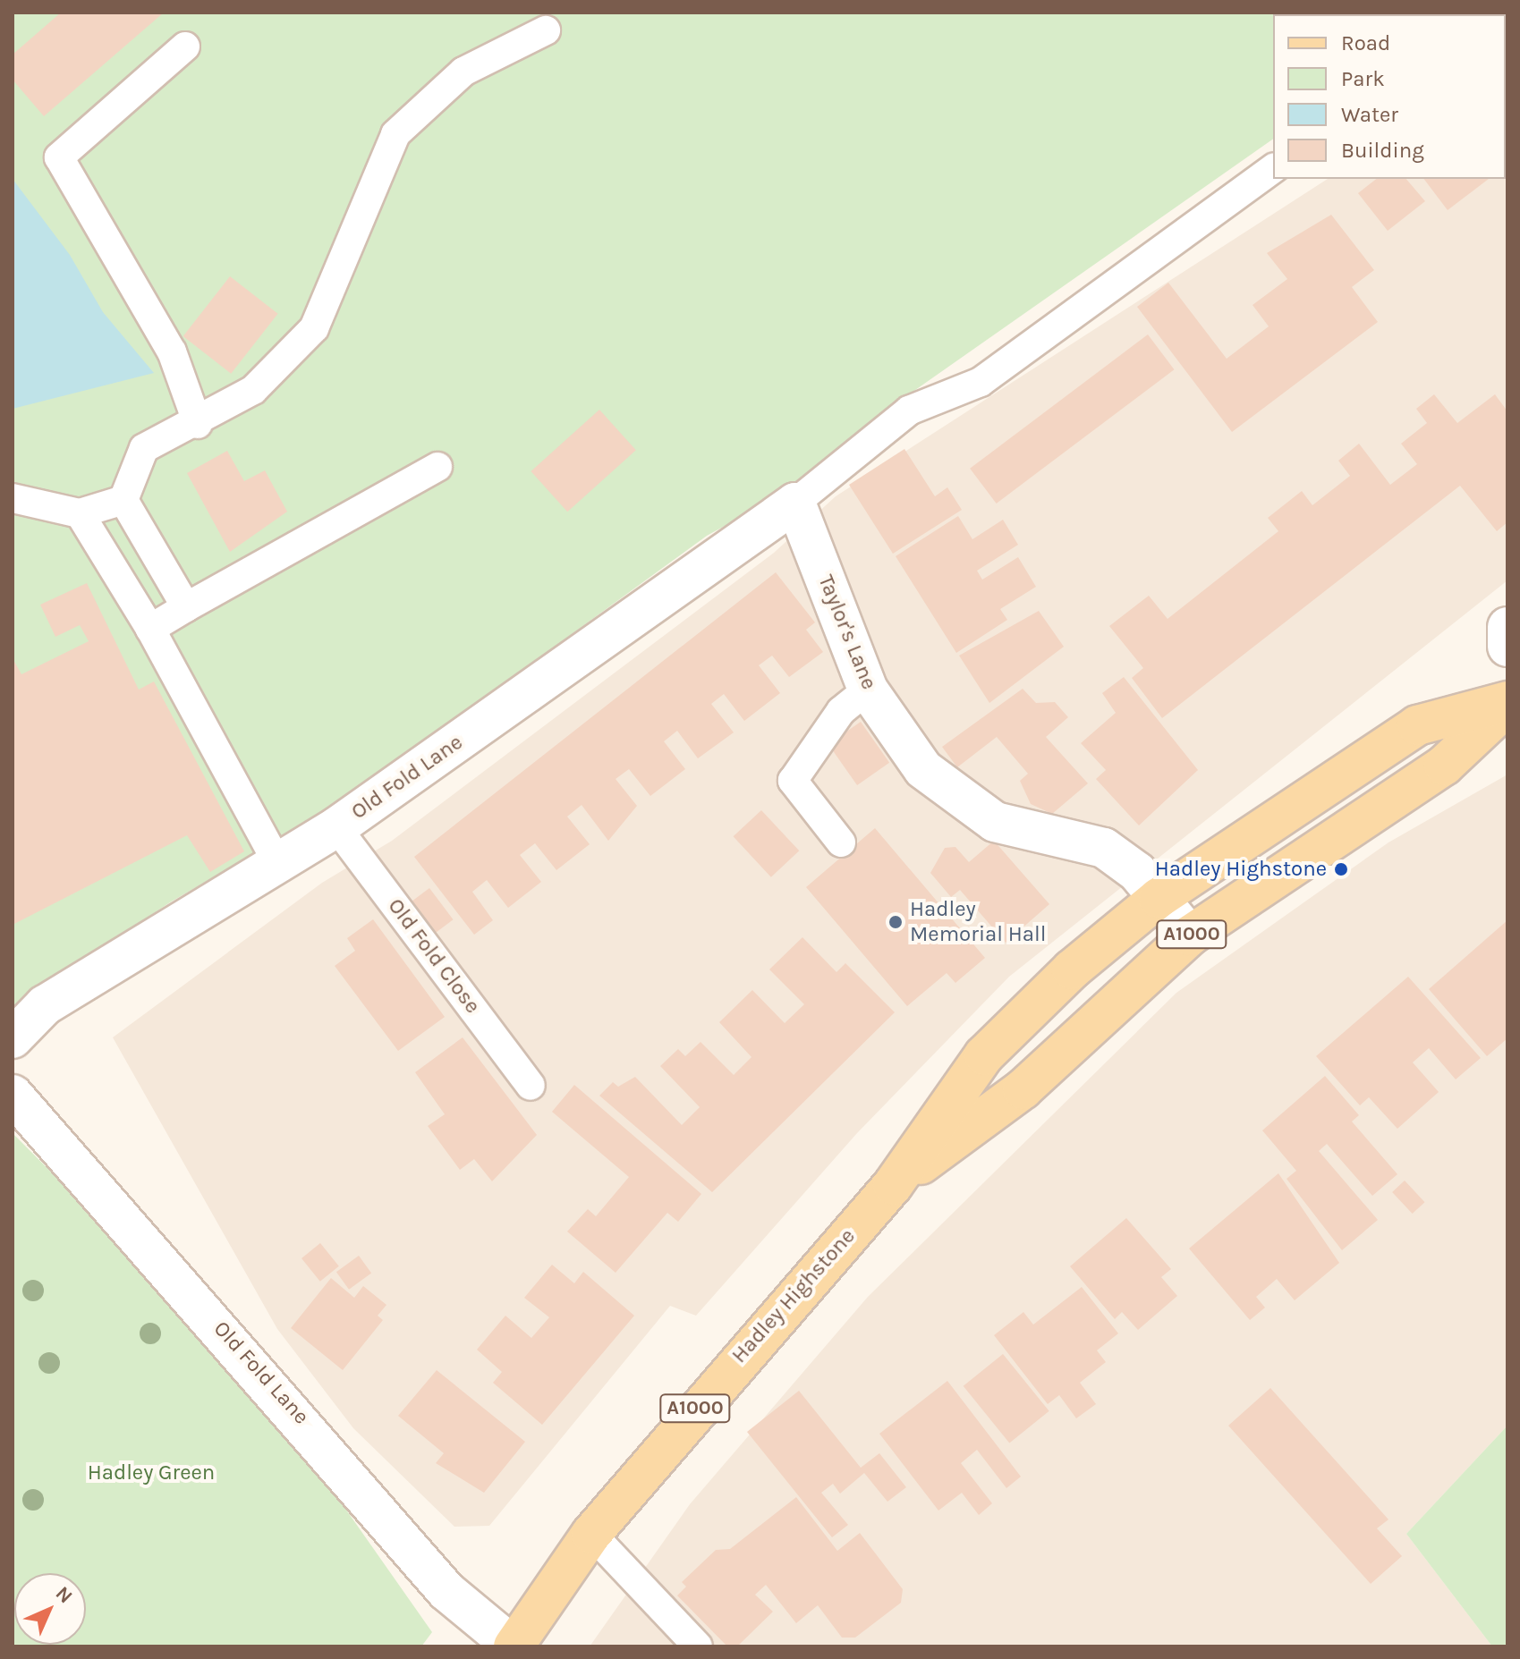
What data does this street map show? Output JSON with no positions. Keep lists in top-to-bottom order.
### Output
{
  "streets": {
    "main road": ["A1000", "Hadley Highstone"],
    "street": ["Taylor's Lane", "Old Fold Lane"],
    "lane": ["Old Fold Close"]
  },
  "crossings": [
    ["Taylor's Lane", "Old Fold Lane"],
    ["Taylor's Lane", "Hadley Highstone"],
    ["Old Fold Lane", "Old Fold Close"],
    ["Old Fold Lane", "Hadley Highstone"]
  ],
  "parks": ["Hadley Green"],
  "places": ["Hadley Highstone", "Hadley Memorial Hall"],
  "legend": [
    "Road",
    "Park",
    "Water",
    "Building"
  ],
  "north": "top right"
}
